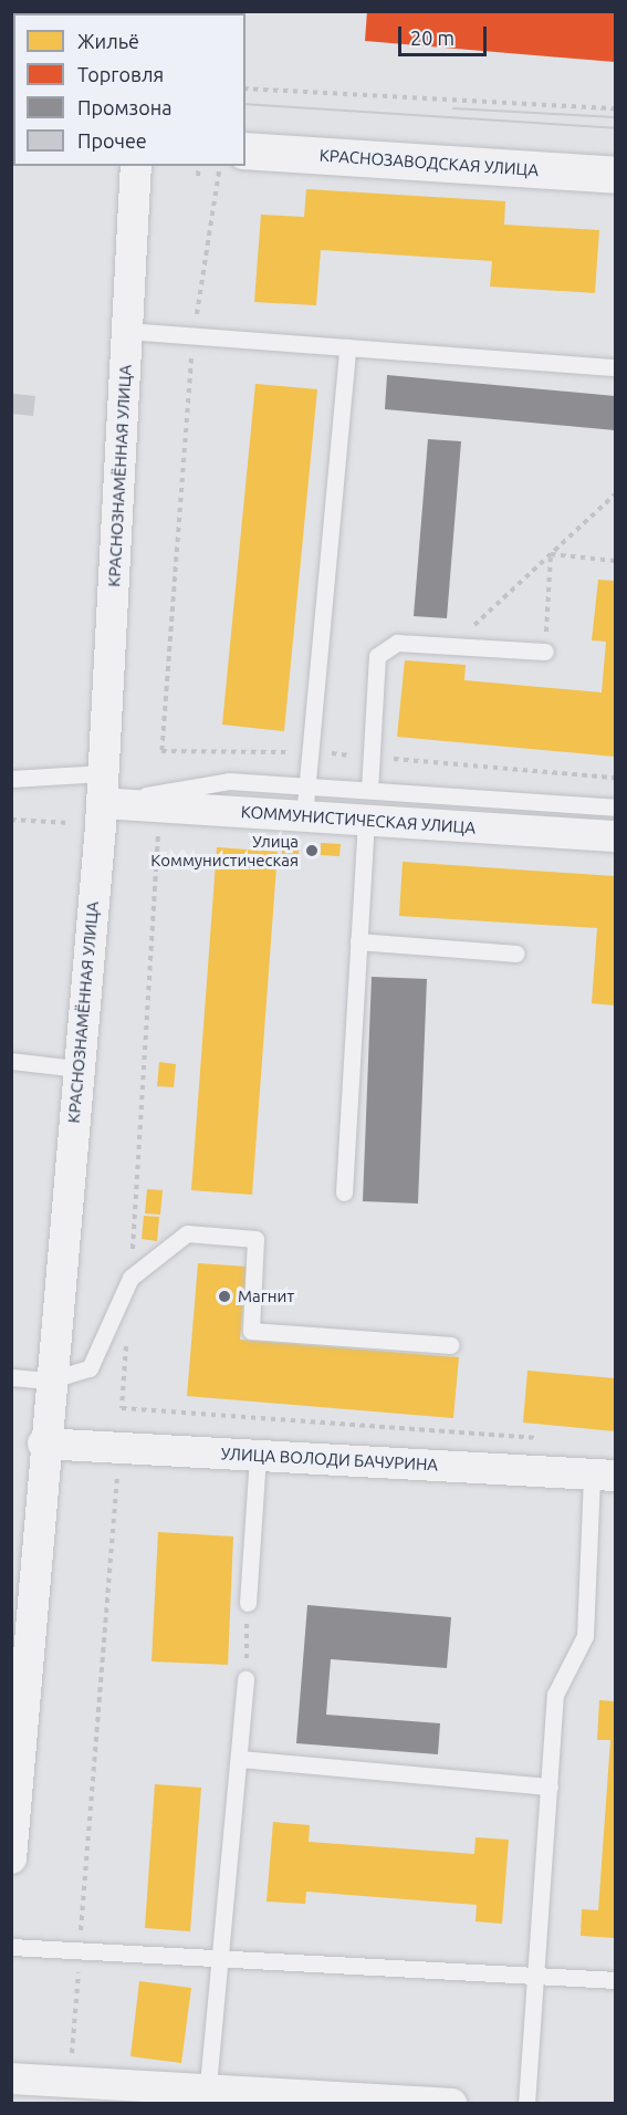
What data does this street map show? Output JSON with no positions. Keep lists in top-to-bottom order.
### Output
{
  "streets": {
    "street": [
      "КРАСНОЗАВОДСКАЯ УЛИЦА",
      "КРАСНОЗНАМЁННАЯ УЛИЦА",
      "КОММУНИСТИЧЕСКАЯ УЛИЦА",
      "УЛИЦА ВОЛОДИ БАЧУРИНА"
    ]
  },
  "crossings": [
    ["КРАСНОЗНАМЁННАЯ УЛИЦА", "КОММУНИСТИЧЕСКАЯ УЛИЦА"],
    ["КРАСНОЗНАМЁННАЯ УЛИЦА", "УЛИЦА ВОЛОДИ БАЧУРИНА"]
  ],
  "places": ["Улица Коммунистическая", "Магнит"],
  "legend": [
    "Жильё",
    "Торговля",
    "Промзона",
    "Прочее"
  ],
  "scale_bar": "20 m"
}
